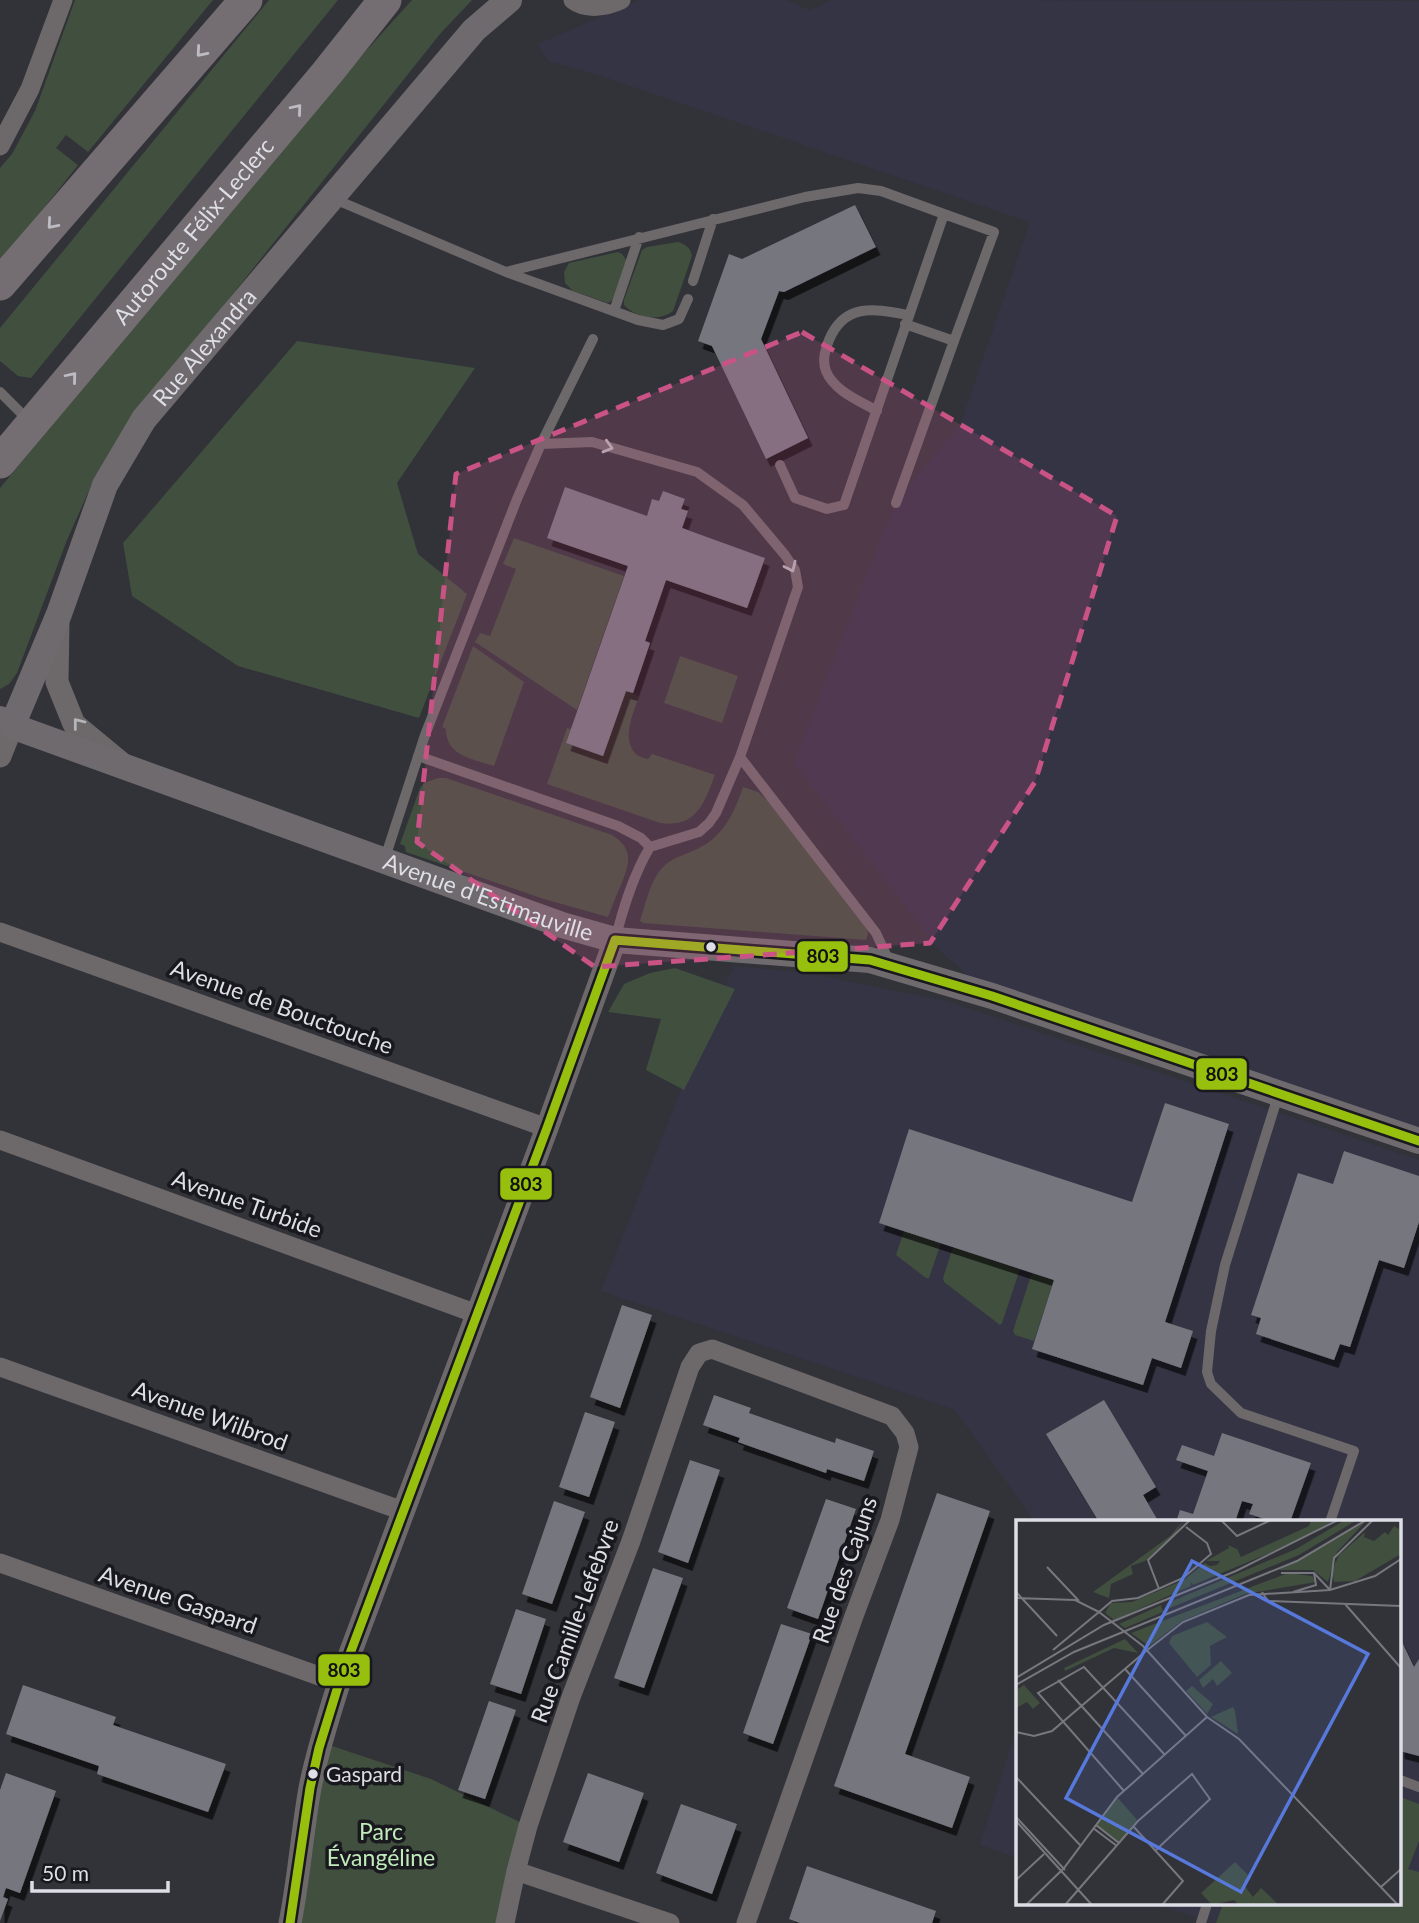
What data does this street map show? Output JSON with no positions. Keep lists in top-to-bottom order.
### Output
{
  "streets": {
    "highway": ["Autoroute Félix-Leclerc"],
    "main road": ["Rue Alexandra", "Avenue d'Estimauville"],
    "street": [
      "Avenue de Bouctouche",
      "Avenue Turbide",
      "Avenue Wilbrod",
      "Rue des Cajuns",
      "Avenue Gaspard",
      "Rue Camille-Lefebvre"
    ]
  },
  "crossings": [
    ["Rue Alexandra", "Avenue d'Estimauville"],
    ["Rue des Cajuns", "Rue Camille-Lefebvre"]
  ],
  "parks": ["Parc Évangéline"],
  "places": ["Gaspard"],
  "lines": ["transit line 803"],
  "scale_bar": "50 m"
}
